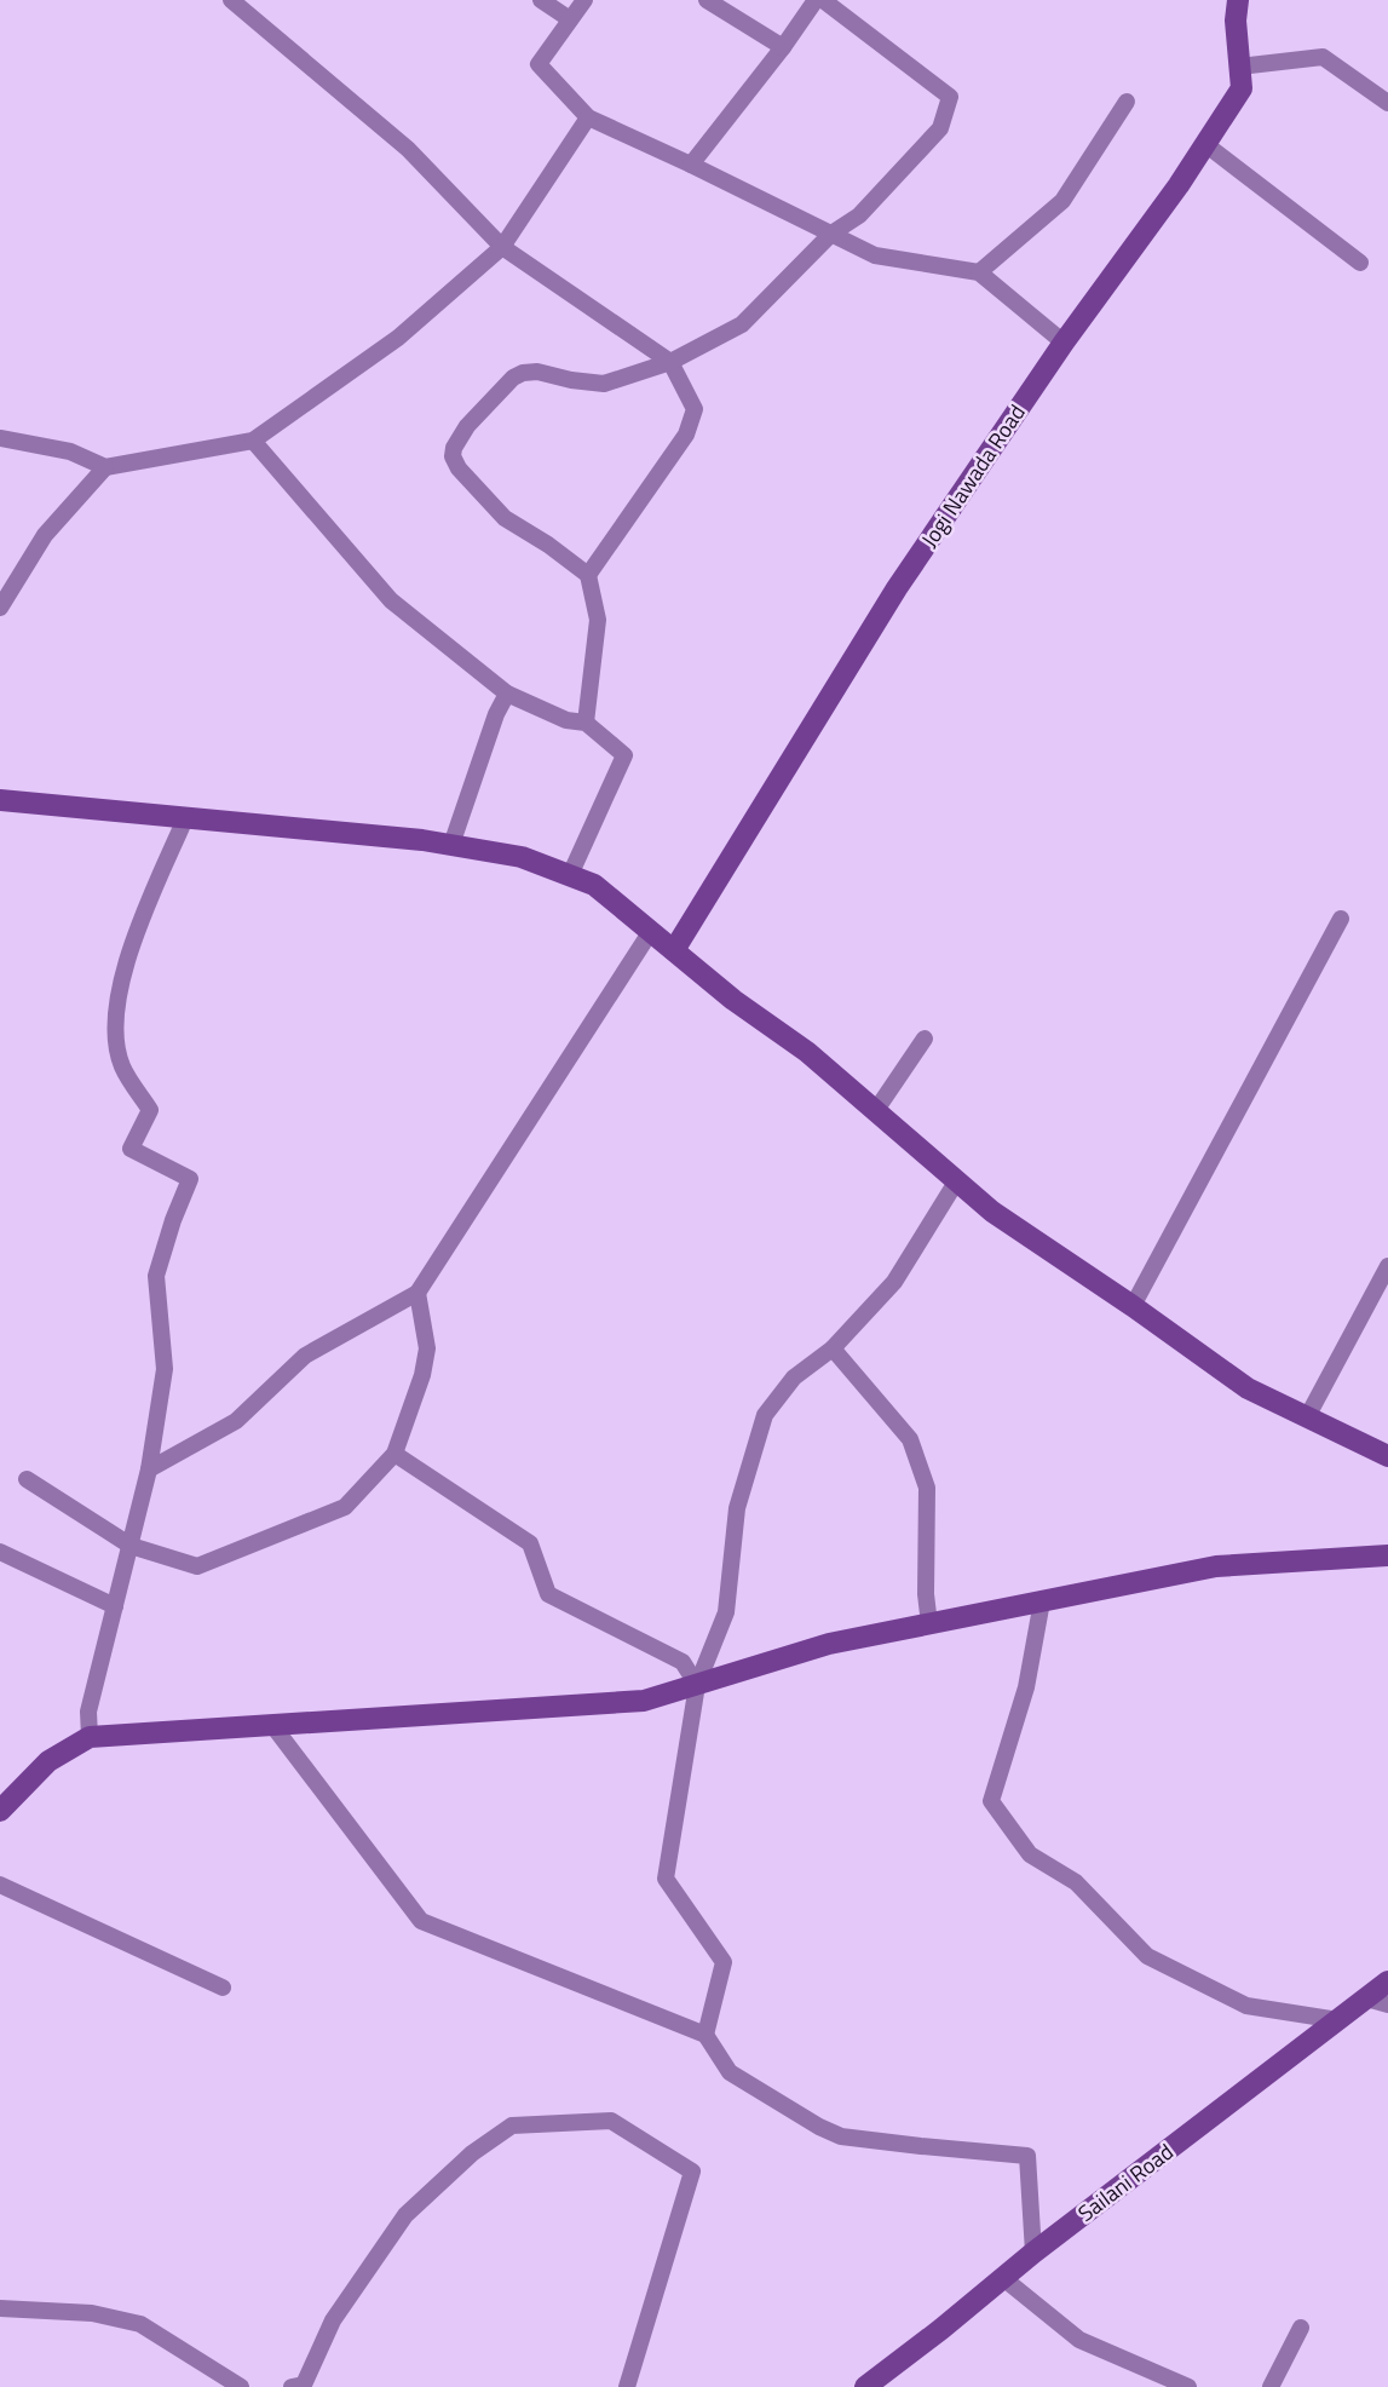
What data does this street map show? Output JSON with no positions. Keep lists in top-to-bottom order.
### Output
{
  "streets": {
    "street": ["Jogi Nawada Road", "Sailani Road"]
  }
}
